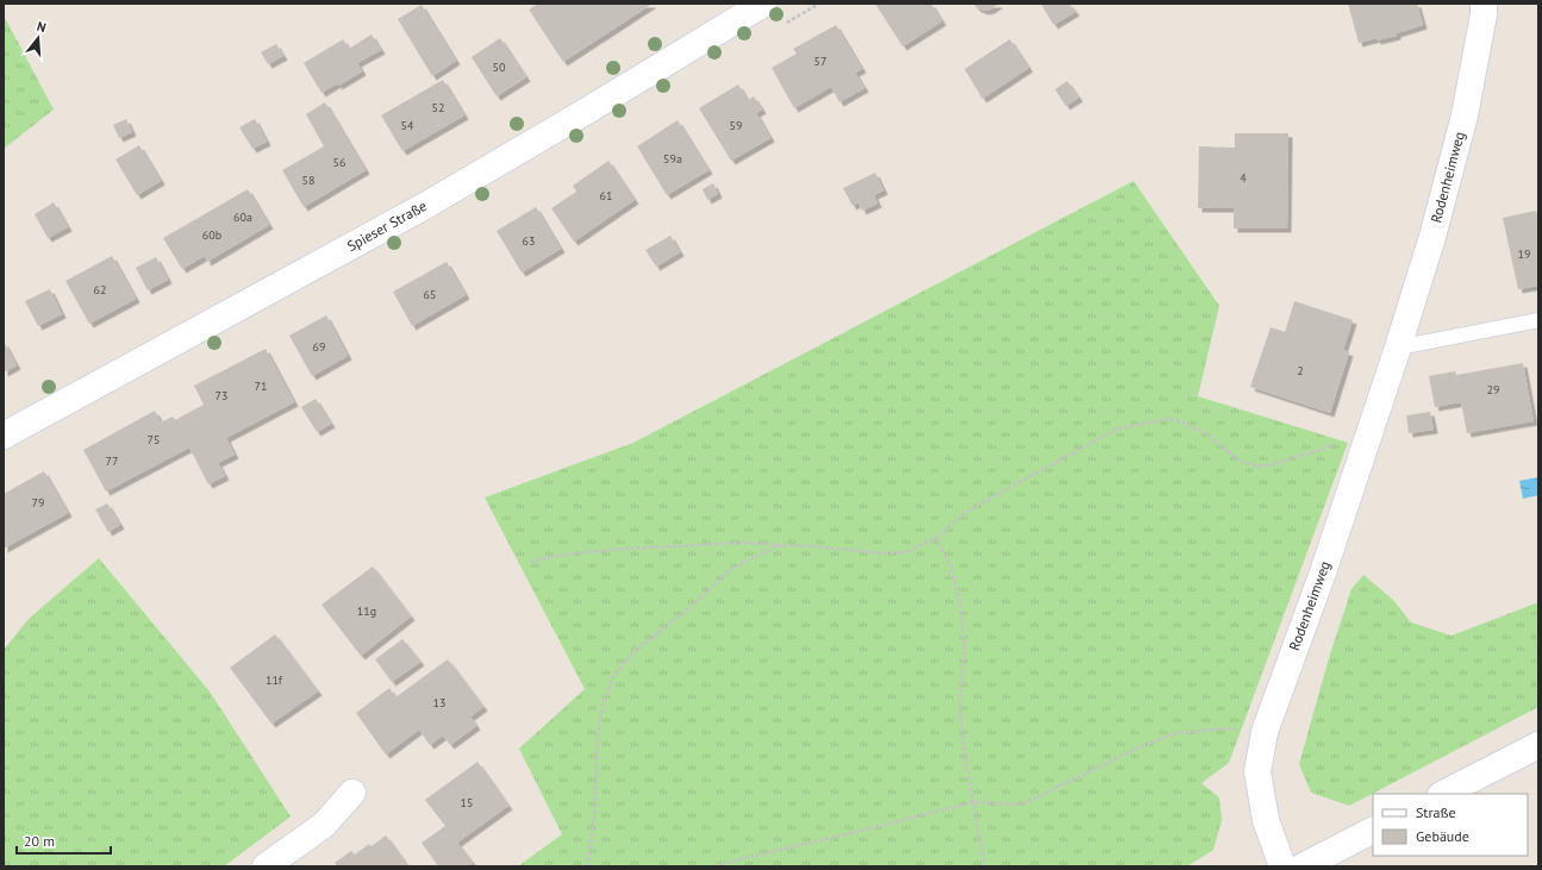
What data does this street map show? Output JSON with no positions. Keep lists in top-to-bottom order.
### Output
{
  "streets": {
    "street": ["Rodenheimweg", "Spieser Straße"]
  },
  "house_numbers": [
    "57",
    "50",
    "52",
    "54",
    "59",
    "59a",
    "56",
    "4",
    "58",
    "61",
    "60a",
    "60b",
    "63",
    "19",
    "62",
    "65",
    "69",
    "2",
    "71",
    "29",
    "73",
    "75",
    "77",
    "79",
    "11g",
    "11f",
    "13",
    "15"
  ],
  "legend": ["Straße", "Gebäude"],
  "scale_bar": "20 m",
  "north": "top"
}
